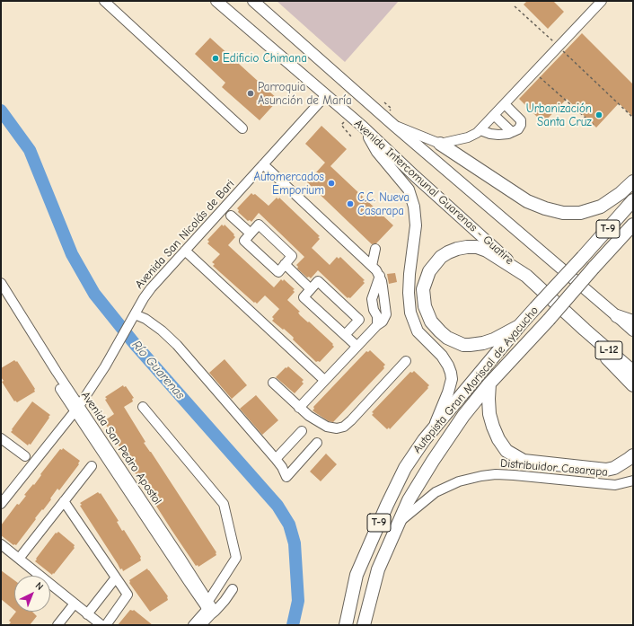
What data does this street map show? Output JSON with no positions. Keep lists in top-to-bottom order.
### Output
{
  "streets": {
    "highway": [
      "Avenida Intercomunal Guarenas - Guatire",
      "T-9",
      "L-12",
      "Autopista Gran Mariscal de Ayacucho"
    ],
    "street": ["Avenida San Nicolás de Bari", "Avenida San Pedro Apostol", "Distribuidor Casarapa"]
  },
  "crossings": [
    ["Avenida Intercomunal Guarenas - Guatire", "Avenida San Nicolás de Bari"],
    ["Avenida San Nicolás de Bari", "Avenida San Pedro Apostol"],
    ["Autopista Gran Mariscal de Ayacucho", "Distribuidor Casarapa"]
  ],
  "water": ["Río Guarenas"],
  "places": [
    "Edificio Chimana",
    "Parroquia Asunción de María",
    "Urbanización Santa Cruz",
    "Automercados Emporium",
    "C.C. Nueva Casarapa"
  ],
  "north": "top right"
}
